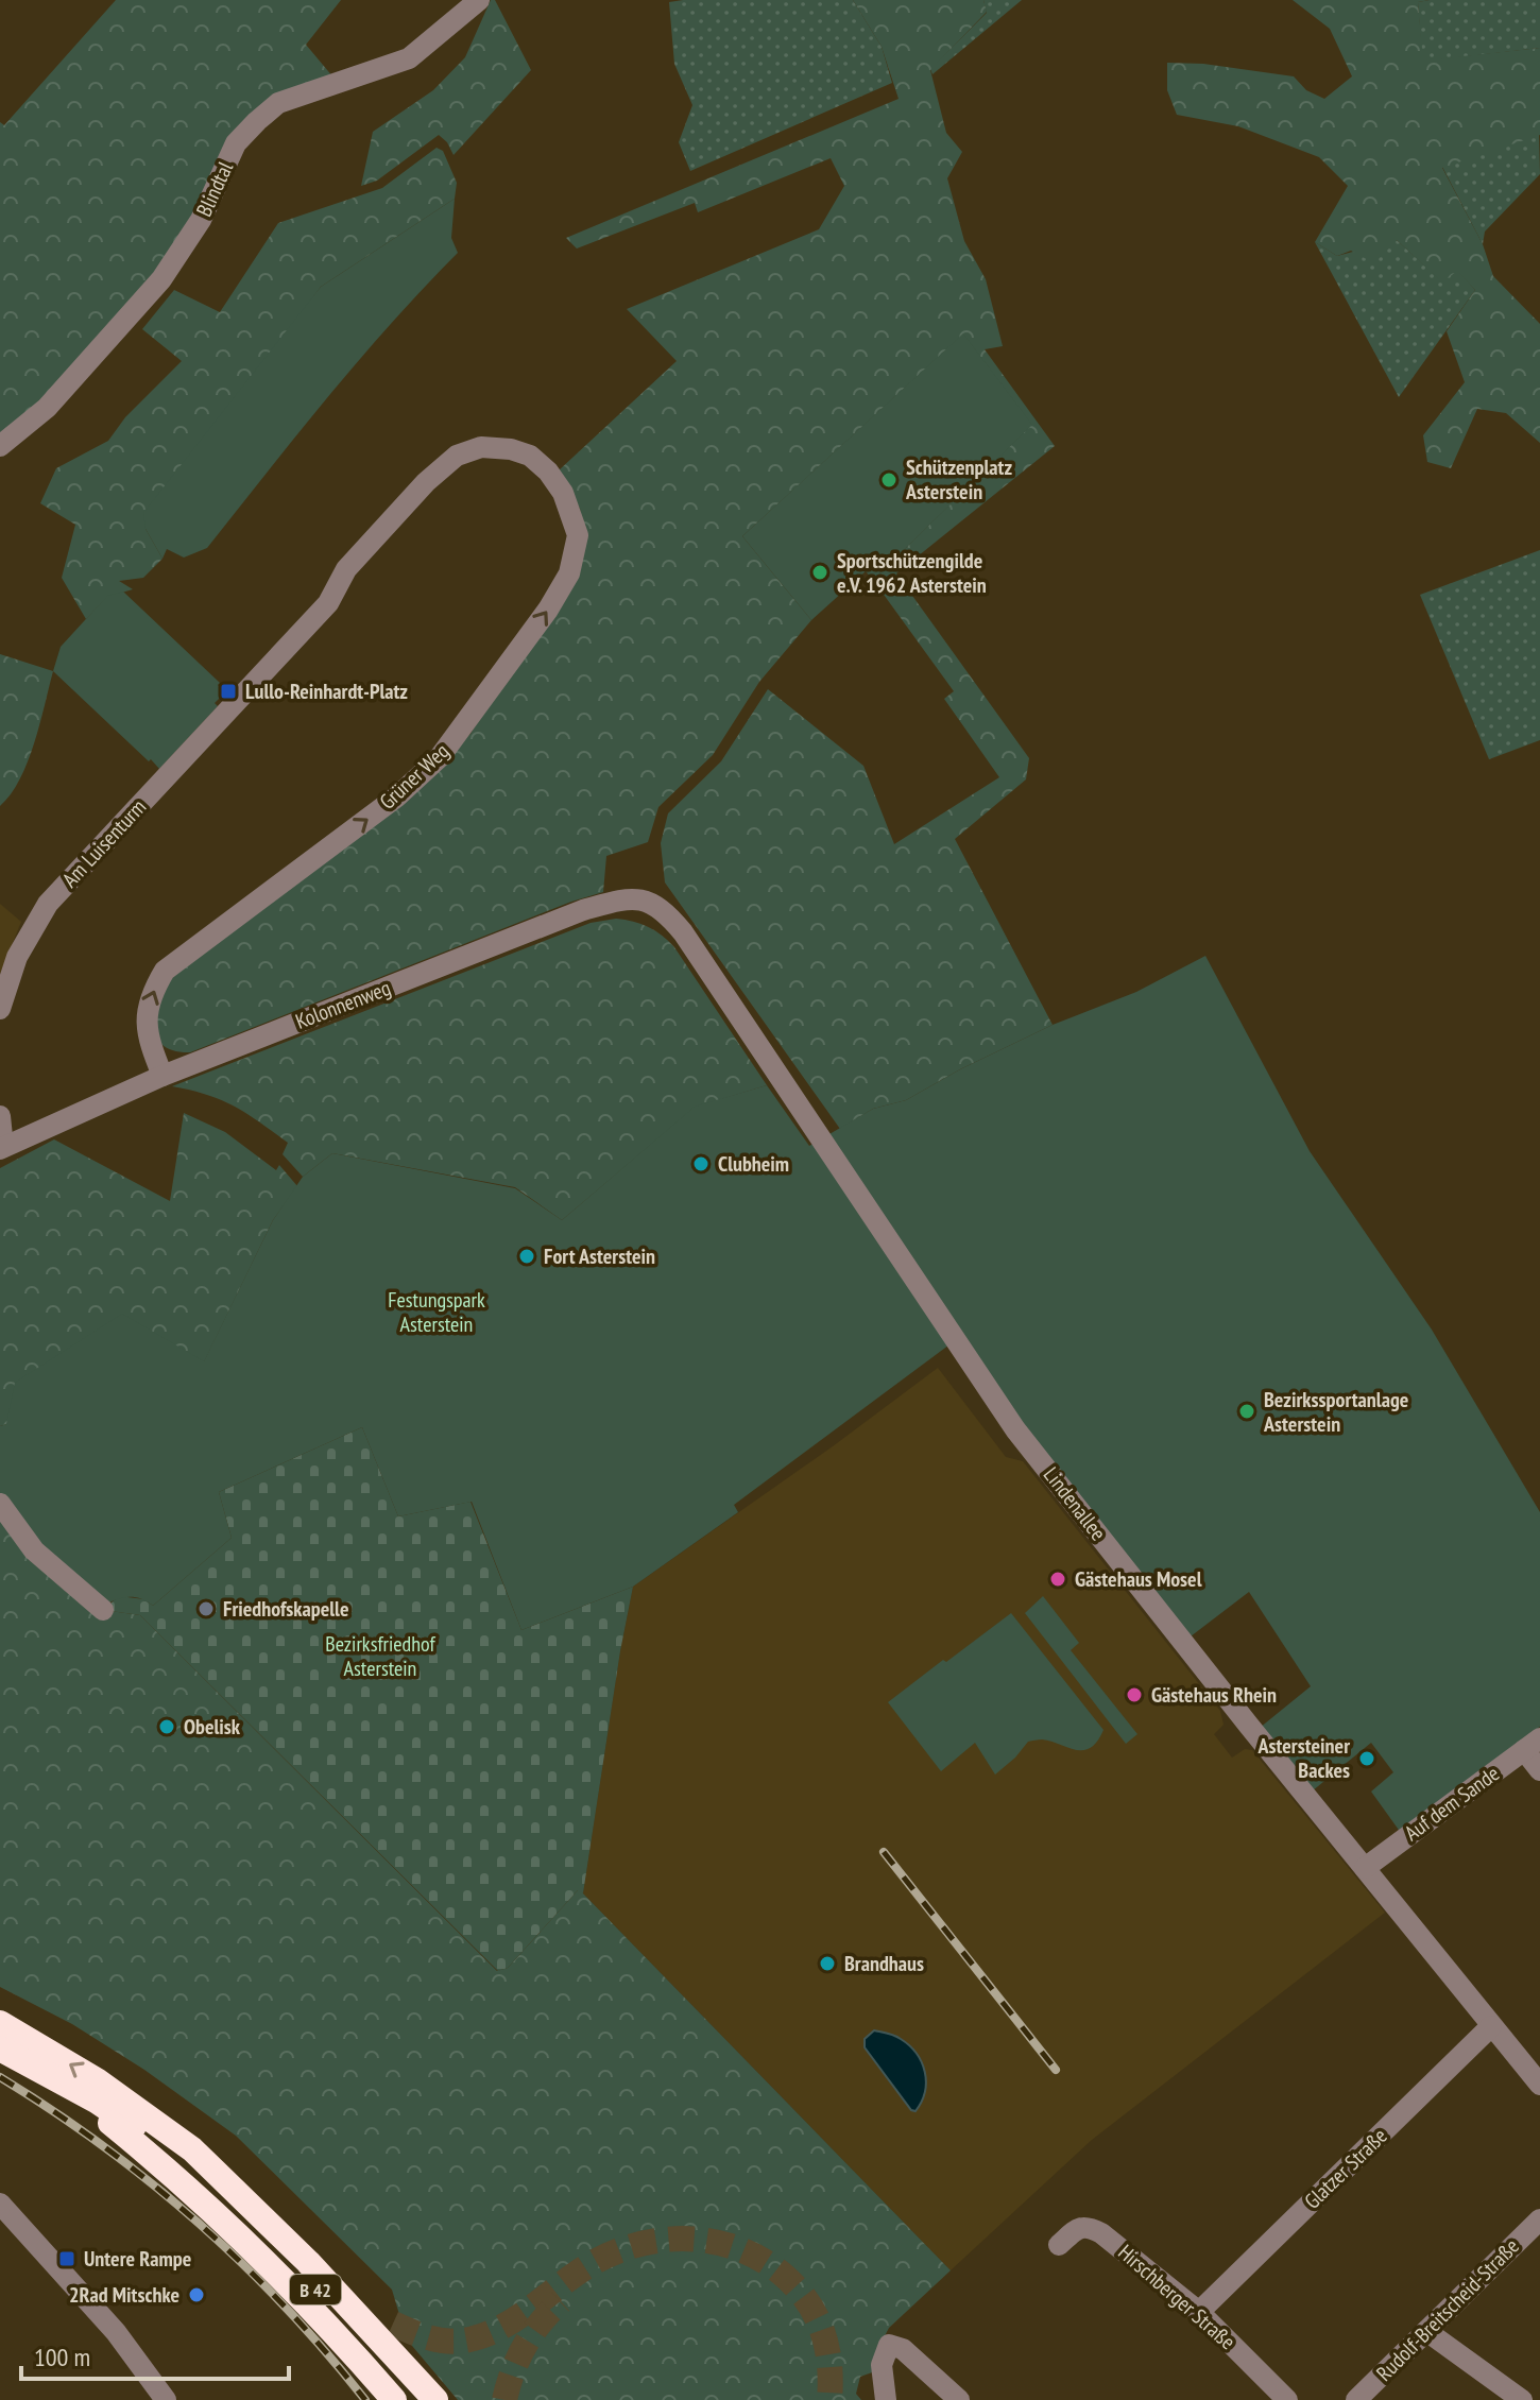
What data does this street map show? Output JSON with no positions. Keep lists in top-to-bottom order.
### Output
{
  "streets": {
    "highway": ["B 42"],
    "street": [
      "Blindtal",
      "Grüner Weg",
      "Am Luisenturm",
      "Kolonnenweg",
      "Lindenallee",
      "Auf dem Sande",
      "Glatzer Straße",
      "Hirschberger Straße",
      "Rudolf-Breitscheid-Straße"
    ]
  },
  "crossings": [
    ["Grüner Weg", "Am Luisenturm"],
    ["Grüner Weg", "Kolonnenweg"],
    ["Kolonnenweg", "Lindenallee"],
    ["Lindenallee", "Auf dem Sande"],
    ["Lindenallee", "Glatzer Straße"],
    ["Glatzer Straße", "Hirschberger Straße"]
  ],
  "parks": ["Festungspark Asterstein", "Bezirksfriedhof Asterstein"],
  "places": {
    "other": [
      "Schützenplatz Asterstein",
      "Sportschützengilde e.V. 1962 Asterstein",
      "Clubheim",
      "Fort Asterstein",
      "Bezirkssportanlage Asterstein",
      "Gästehaus Mosel",
      "Friedhofskapelle",
      "Gästehaus Rhein",
      "Obelisk",
      "Astersteiner Backes",
      "Brandhaus",
      "2Rad Mitschke"
    ],
    "transit": ["Lullo-Reinhardt-Platz", "Untere Rampe"]
  },
  "scale_bar": "100 m"
}
